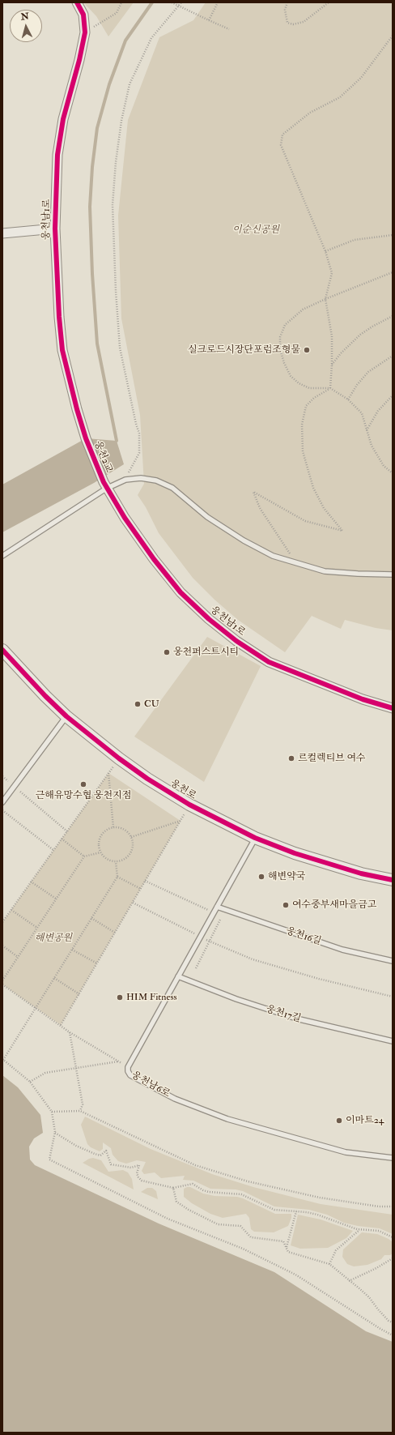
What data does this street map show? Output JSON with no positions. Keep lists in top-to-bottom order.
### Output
{
  "streets": {
    "street": ["웅천남1로", "웅천2교", "웅천로"],
    "lane": ["웅천16길", "웅천17길", "웅천남6로"]
  },
  "crossings": [
    ["웅천남1로", "웅천2교"],
    ["웅천로", "웅천남6로"],
    ["웅천16길", "웅천남6로"],
    ["웅천17길", "웅천남6로"]
  ],
  "parks": ["이순신공원", "해변공원"],
  "places": [
    "실크로드시장단포럼조형물",
    "웅천퍼스트시티",
    "CU",
    "르컬렉티브 여수",
    "근해유망수협 웅천지점",
    "해변약국",
    "여수중부새마을금고",
    "HIM Fitness",
    "이마트24"
  ],
  "north": "top"
}
